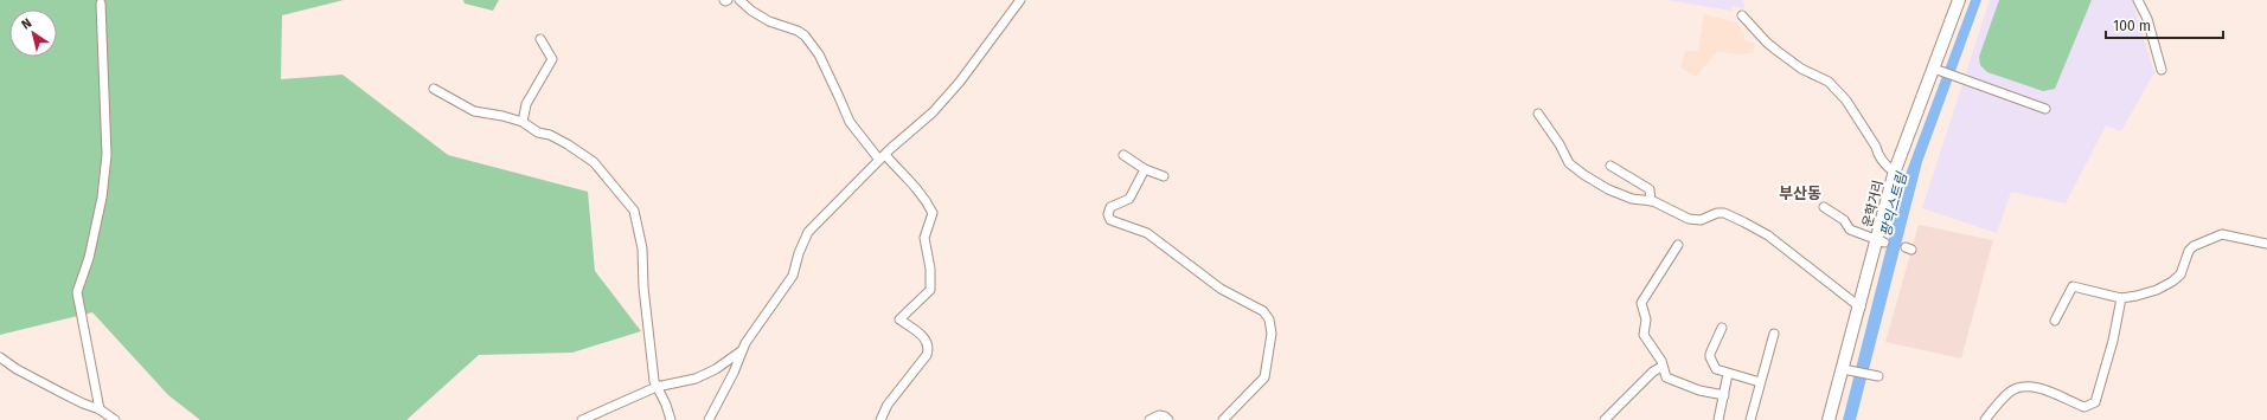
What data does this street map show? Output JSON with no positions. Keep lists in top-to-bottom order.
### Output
{
  "streets": {
    "main road": ["운학거리"]
  },
  "districts": ["부산동"],
  "water": ["팡익스트림"],
  "scale_bar": "100 m",
  "north": "top left"
}
